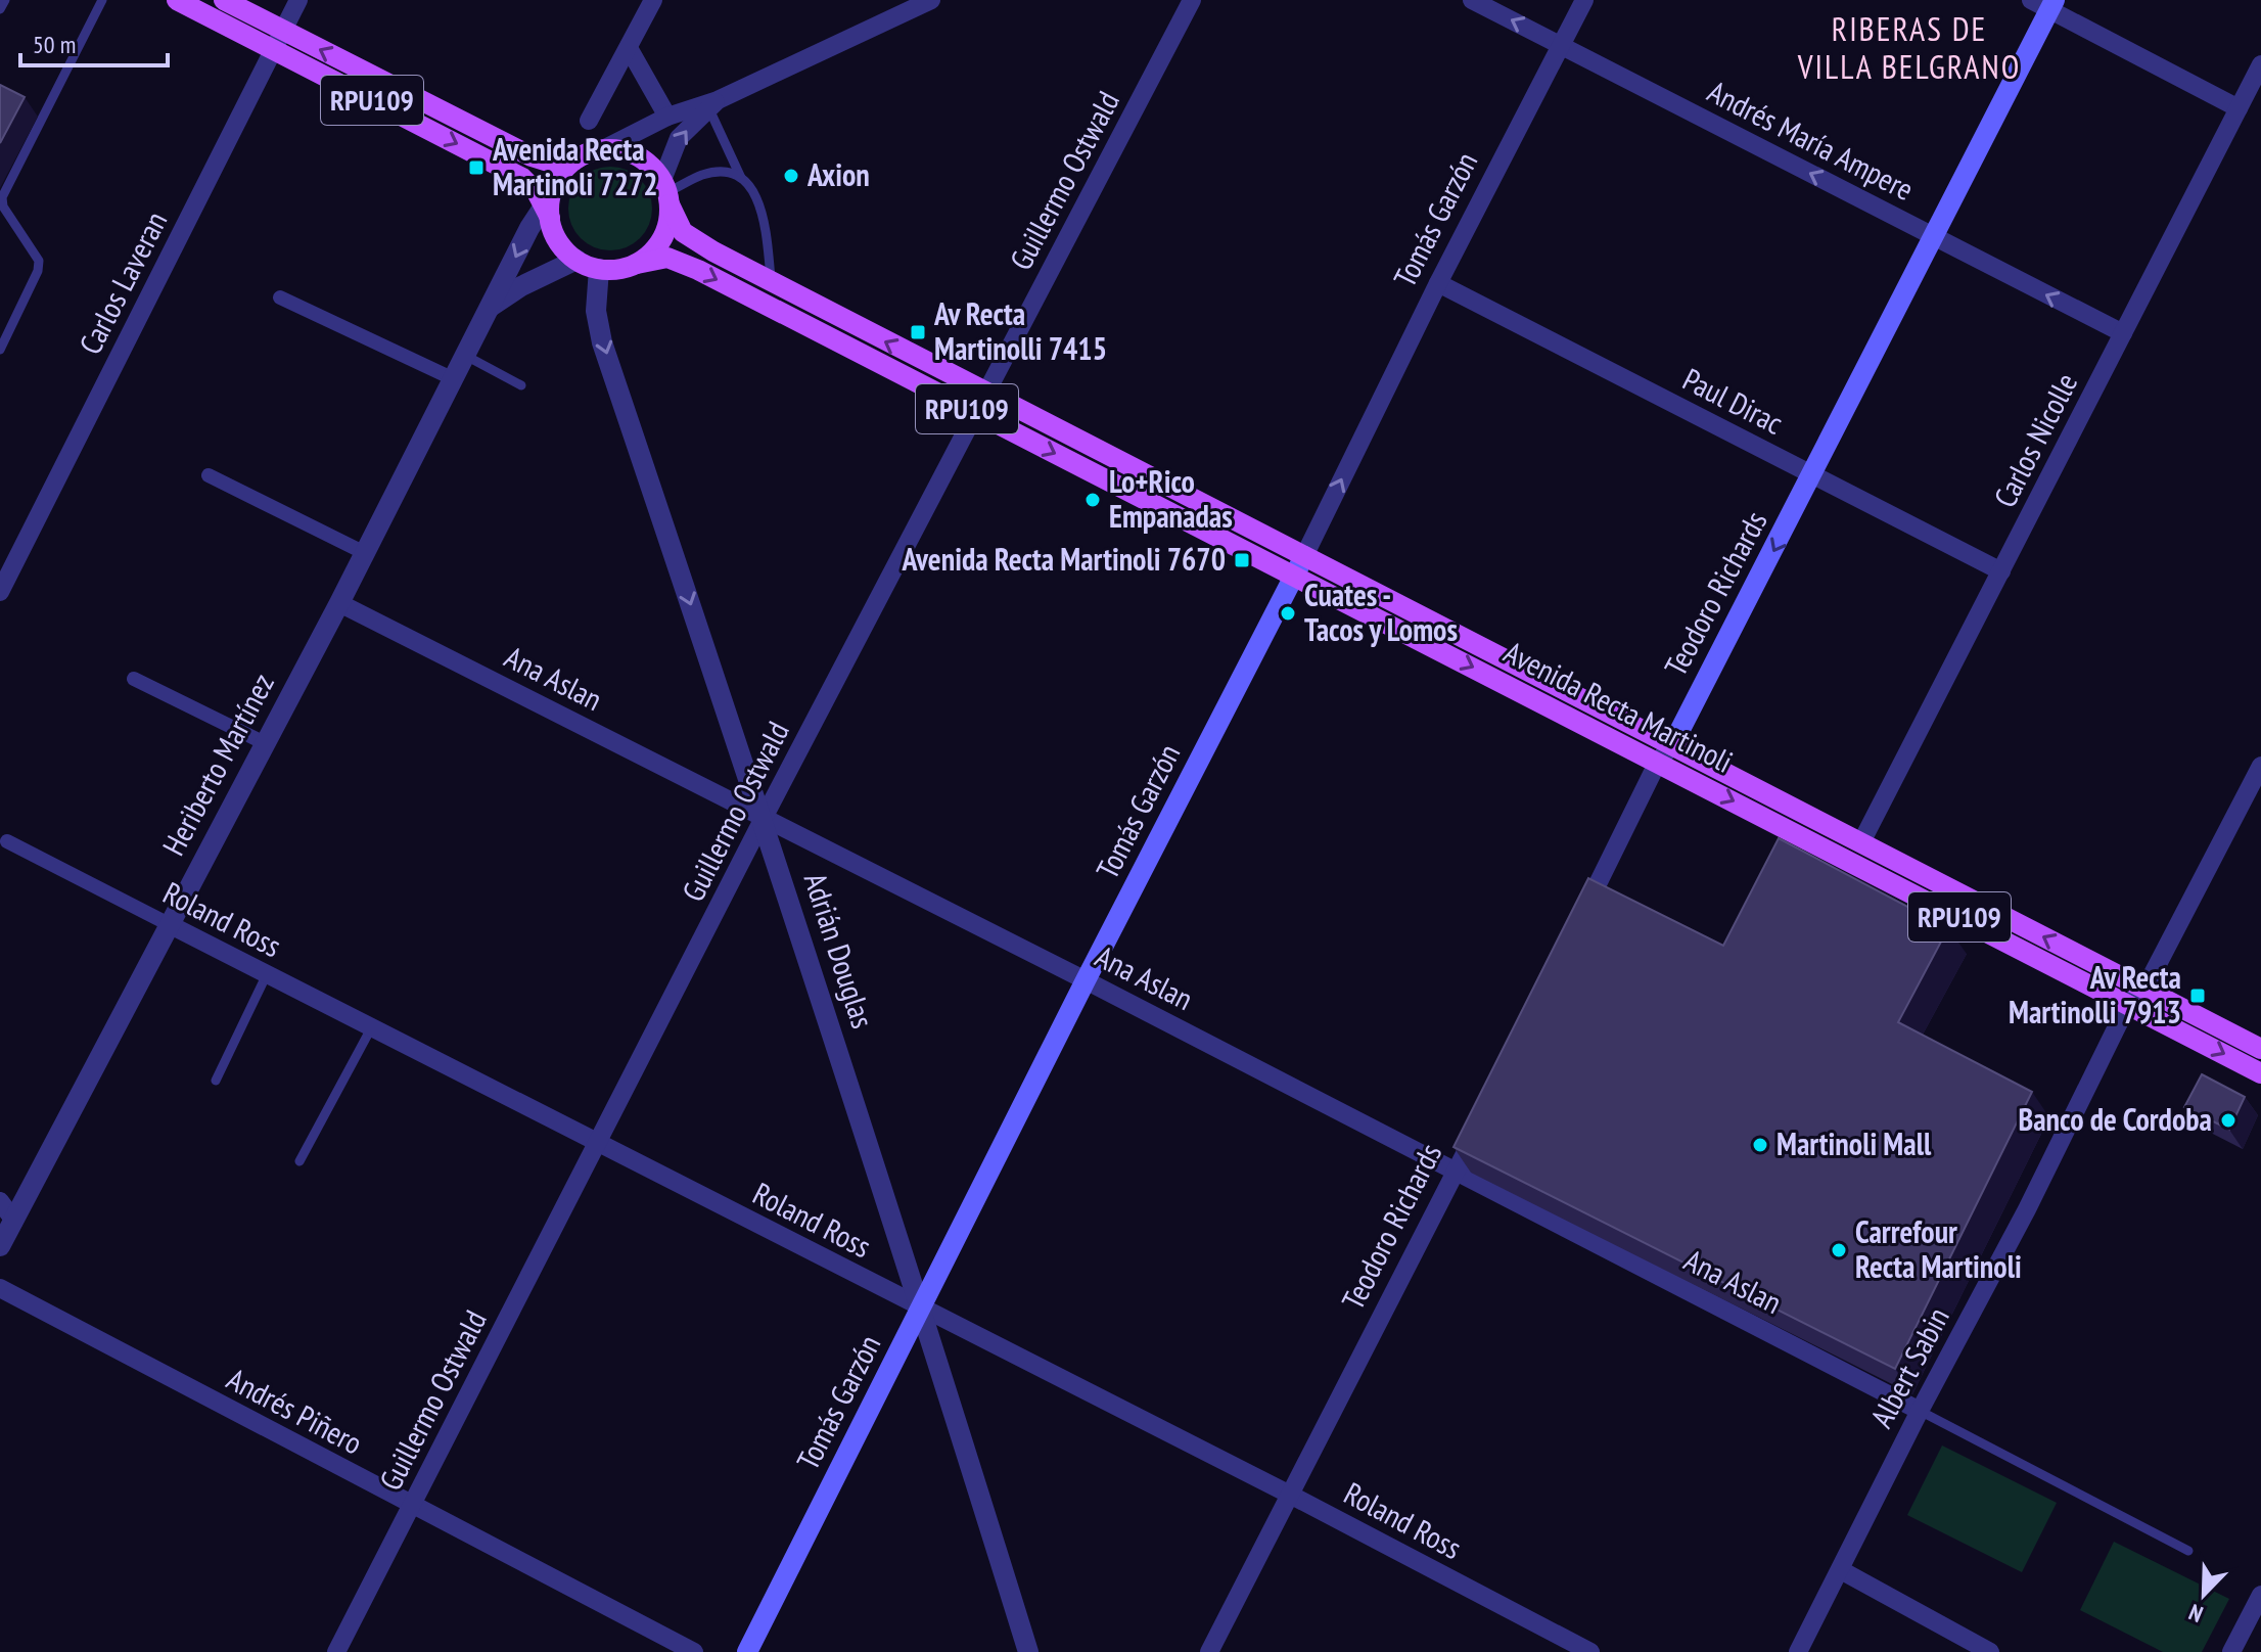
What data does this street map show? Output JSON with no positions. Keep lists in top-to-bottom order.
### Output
{
  "streets": {
    "main road": [
      "RPU109",
      "Tomás Garzón",
      "Teodoro Richards",
      "Avenida Recta Martinoli"
    ],
    "street": [
      "Andrés María Ampere",
      "Guillermo Ostwald",
      "Carlos Laveran",
      "Paul Dirac",
      "Carlos Nicolle",
      "Ana Aslan",
      "Heriberto Martínez",
      "Roland Ross",
      "Adrián Douglas",
      "Albert Sabin",
      "Andrés Piñero"
    ]
  },
  "crossings": [
    ["RPU109", "Carlos Laveran"],
    ["RPU109", "Avenida Recta Martinoli"],
    ["RPU109", "Heriberto Martínez"],
    ["RPU109", "Adrián Douglas"],
    ["Andrés María Ampere", "Tomás Garzón"],
    ["Andrés María Ampere", "Carlos Nicolle"],
    ["Andrés María Ampere", "Teodoro Richards"],
    ["Guillermo Ostwald", "Ana Aslan"],
    ["Guillermo Ostwald", "Avenida Recta Martinoli"],
    ["Guillermo Ostwald", "Roland Ross"],
    ["Guillermo Ostwald", "Adrián Douglas"],
    ["Guillermo Ostwald", "Andrés Piñero"],
    ["Tomás Garzón", "Paul Dirac"],
    ["Tomás Garzón", "Ana Aslan"],
    ["Tomás Garzón", "Avenida Recta Martinoli"],
    ["Tomás Garzón", "Roland Ross"],
    ["Tomás Garzón", "Adrián Douglas"],
    ["Paul Dirac", "Carlos Nicolle"],
    ["Paul Dirac", "Teodoro Richards"],
    ["Carlos Nicolle", "Avenida Recta Martinoli"],
    ["Teodoro Richards", "Ana Aslan"],
    ["Teodoro Richards", "Avenida Recta Martinoli"],
    ["Teodoro Richards", "Roland Ross"],
    ["Ana Aslan", "Heriberto Martínez"],
    ["Ana Aslan", "Adrián Douglas"],
    ["Ana Aslan", "Albert Sabin"],
    ["Avenida Recta Martinoli", "Heriberto Martínez"],
    ["Avenida Recta Martinoli", "Adrián Douglas"],
    ["Avenida Recta Martinoli", "Albert Sabin"],
    ["Heriberto Martínez", "Roland Ross"],
    ["Heriberto Martínez", "Adrián Douglas"],
    ["Roland Ross", "Adrián Douglas"]
  ],
  "one_way": ["Andrés María Ampere", "Adrián Douglas"],
  "districts": ["RIBERAS DE VILLA BELGRANO"],
  "places": {
    "transit": [
      "Avenida Recta Martinoli 7272",
      "Av Recta Martinolli 7415",
      "Avenida Recta Martinoli 7670",
      "Av Recta Martinolli 7913"
    ],
    "other": [
      "Axion",
      "Lo+Rico Empanadas",
      "Cuates - Tacos y Lomos",
      "Banco de Cordoba",
      "Martinoli Mall",
      "Carrefour Recta Martinoli"
    ]
  },
  "scale_bar": "50 m",
  "north": "bottom left"
}
